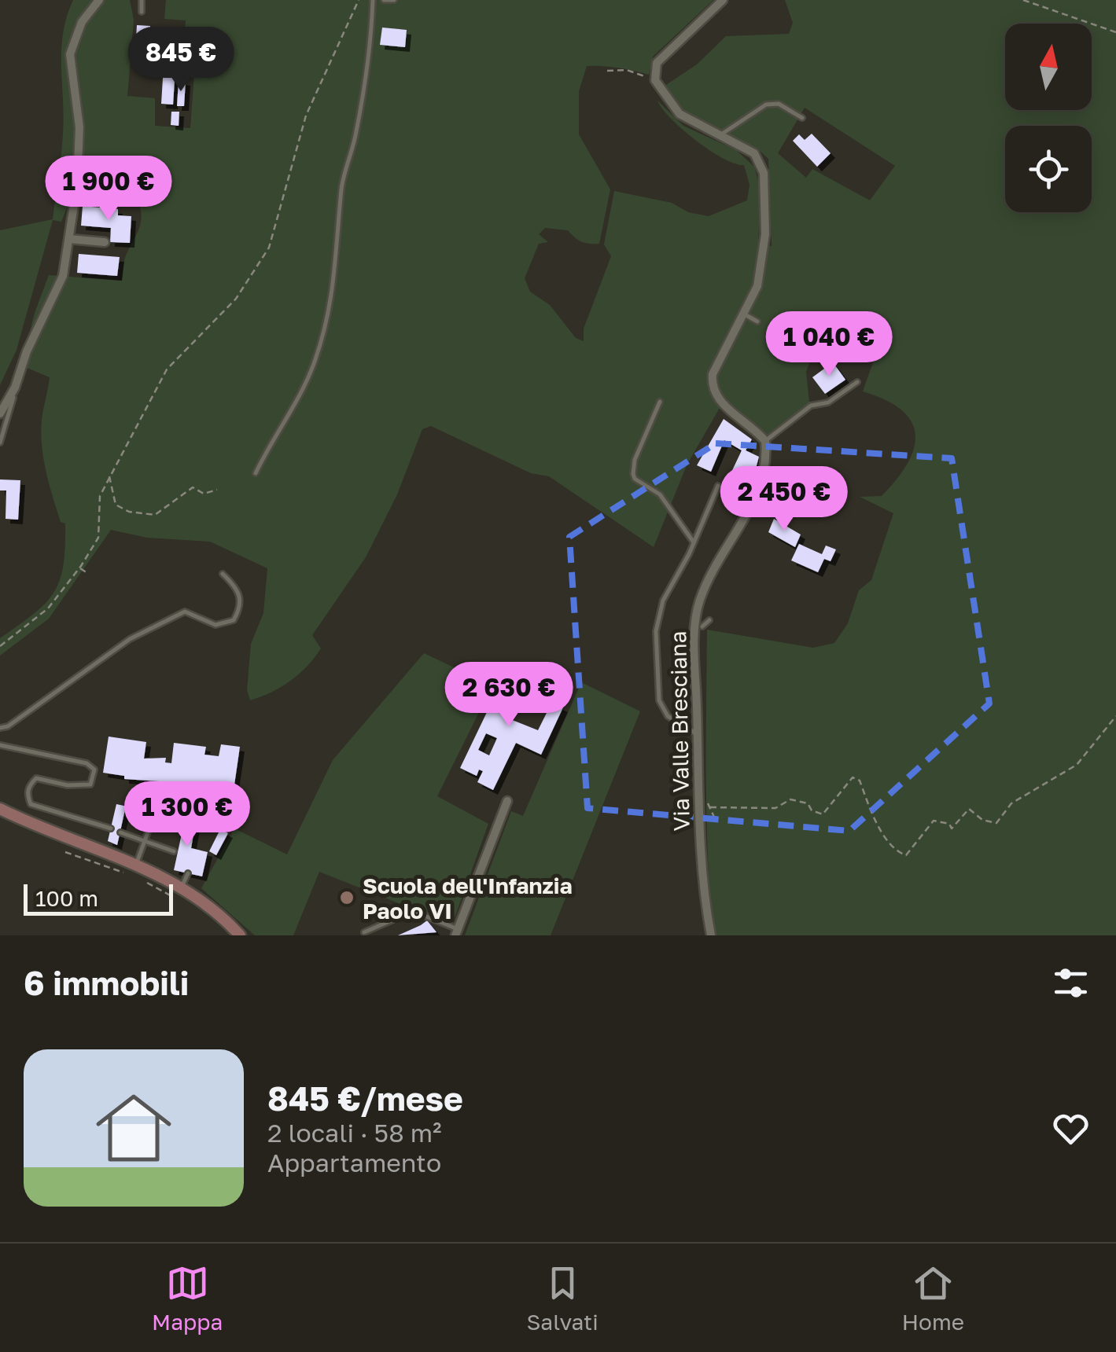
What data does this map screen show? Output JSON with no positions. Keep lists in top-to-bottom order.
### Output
{
  "streets": {
    "street": ["Via Valle Bresciana"]
  },
  "places": ["Scuola dell'Infanzia Paolo VI"],
  "scale_bar": "100 m",
  "north": "top",
  "page": {
    "price": [
      "845 €",
      "1 900 €",
      "1 040 €",
      "2 450 €",
      "2 630 €",
      "1 300 €"
    ],
    "scale": "100 m",
    "heading": "6 immobili",
    "list": [
      {
        "name": "845 €/mese",
        "note": "2 locali · 58 m² · Appartamento"
      }
    ],
    "tabs": ["Mappa", "Salvati", "Home"]
  }
}
